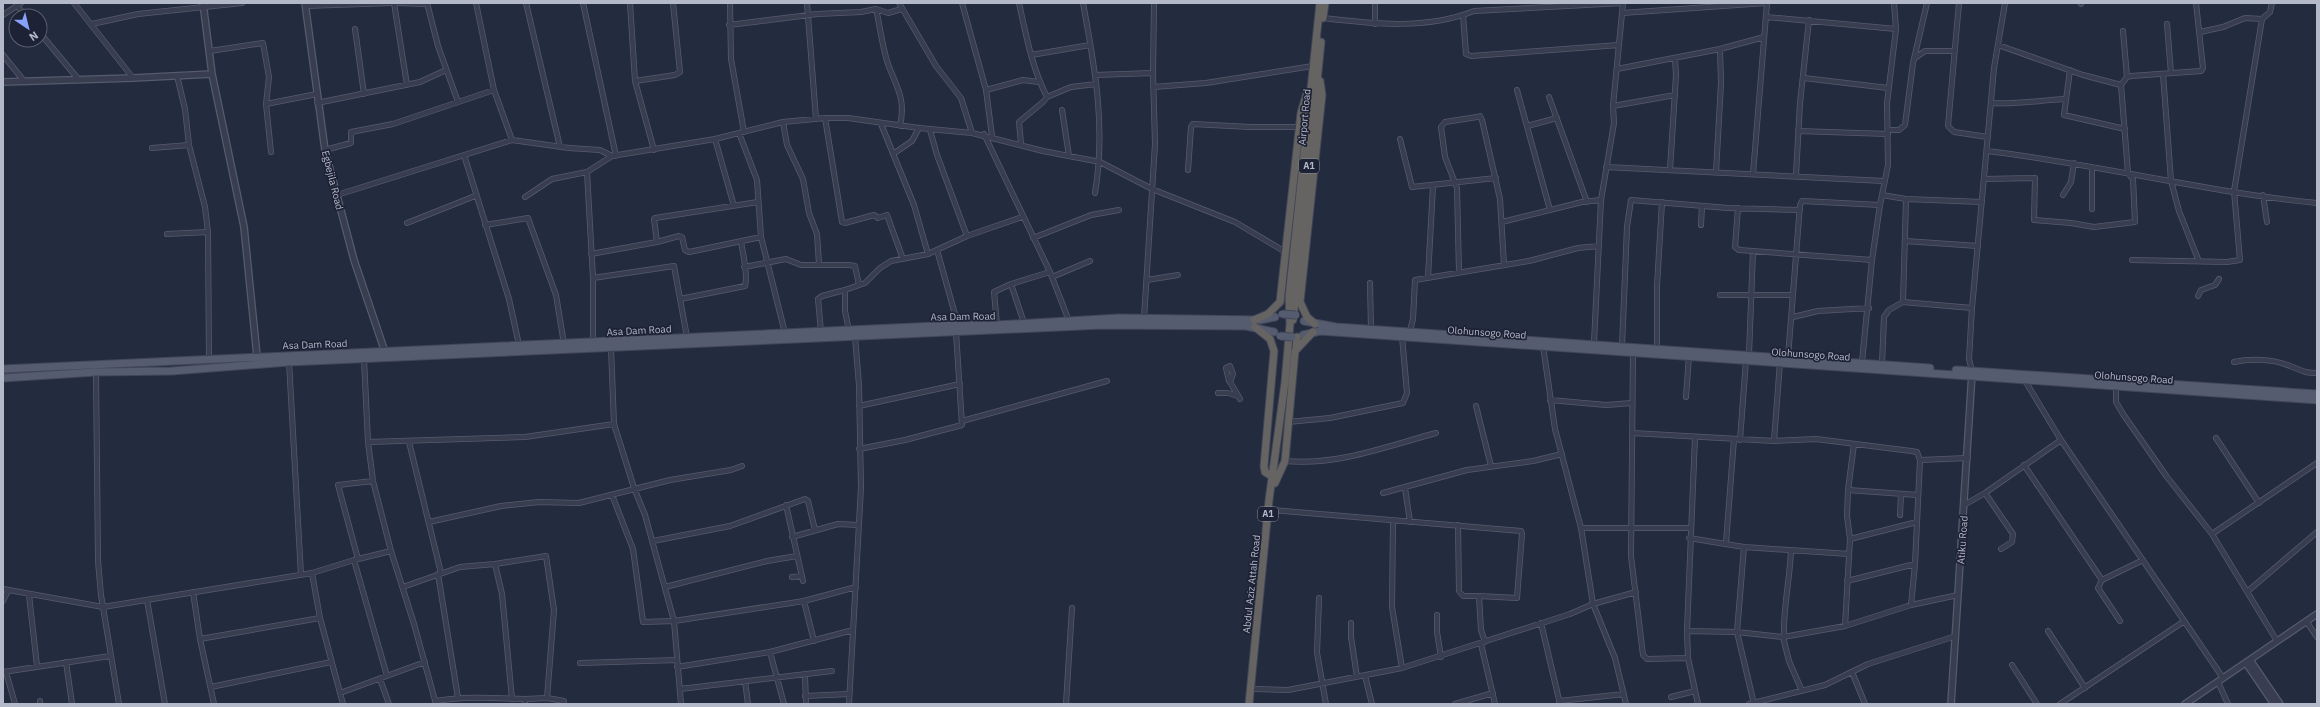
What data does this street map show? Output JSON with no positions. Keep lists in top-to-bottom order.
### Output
{
  "streets": {
    "highway": ["Airport Road", "A1", "Abdul Aziz Attah Road"],
    "main road": ["Asa Dam Road", "Olohunsogo Road"],
    "street": ["Egbejila Road", "Atiku Road"]
  },
  "crossings": [
    ["Airport Road", "Abdul Aziz Attah Road"],
    ["Egbejila Road", "Asa Dam Road"],
    ["Asa Dam Road", "Olohunsogo Road"],
    ["Olohunsogo Road", "Atiku Road"]
  ],
  "north": "bottom right"
}
